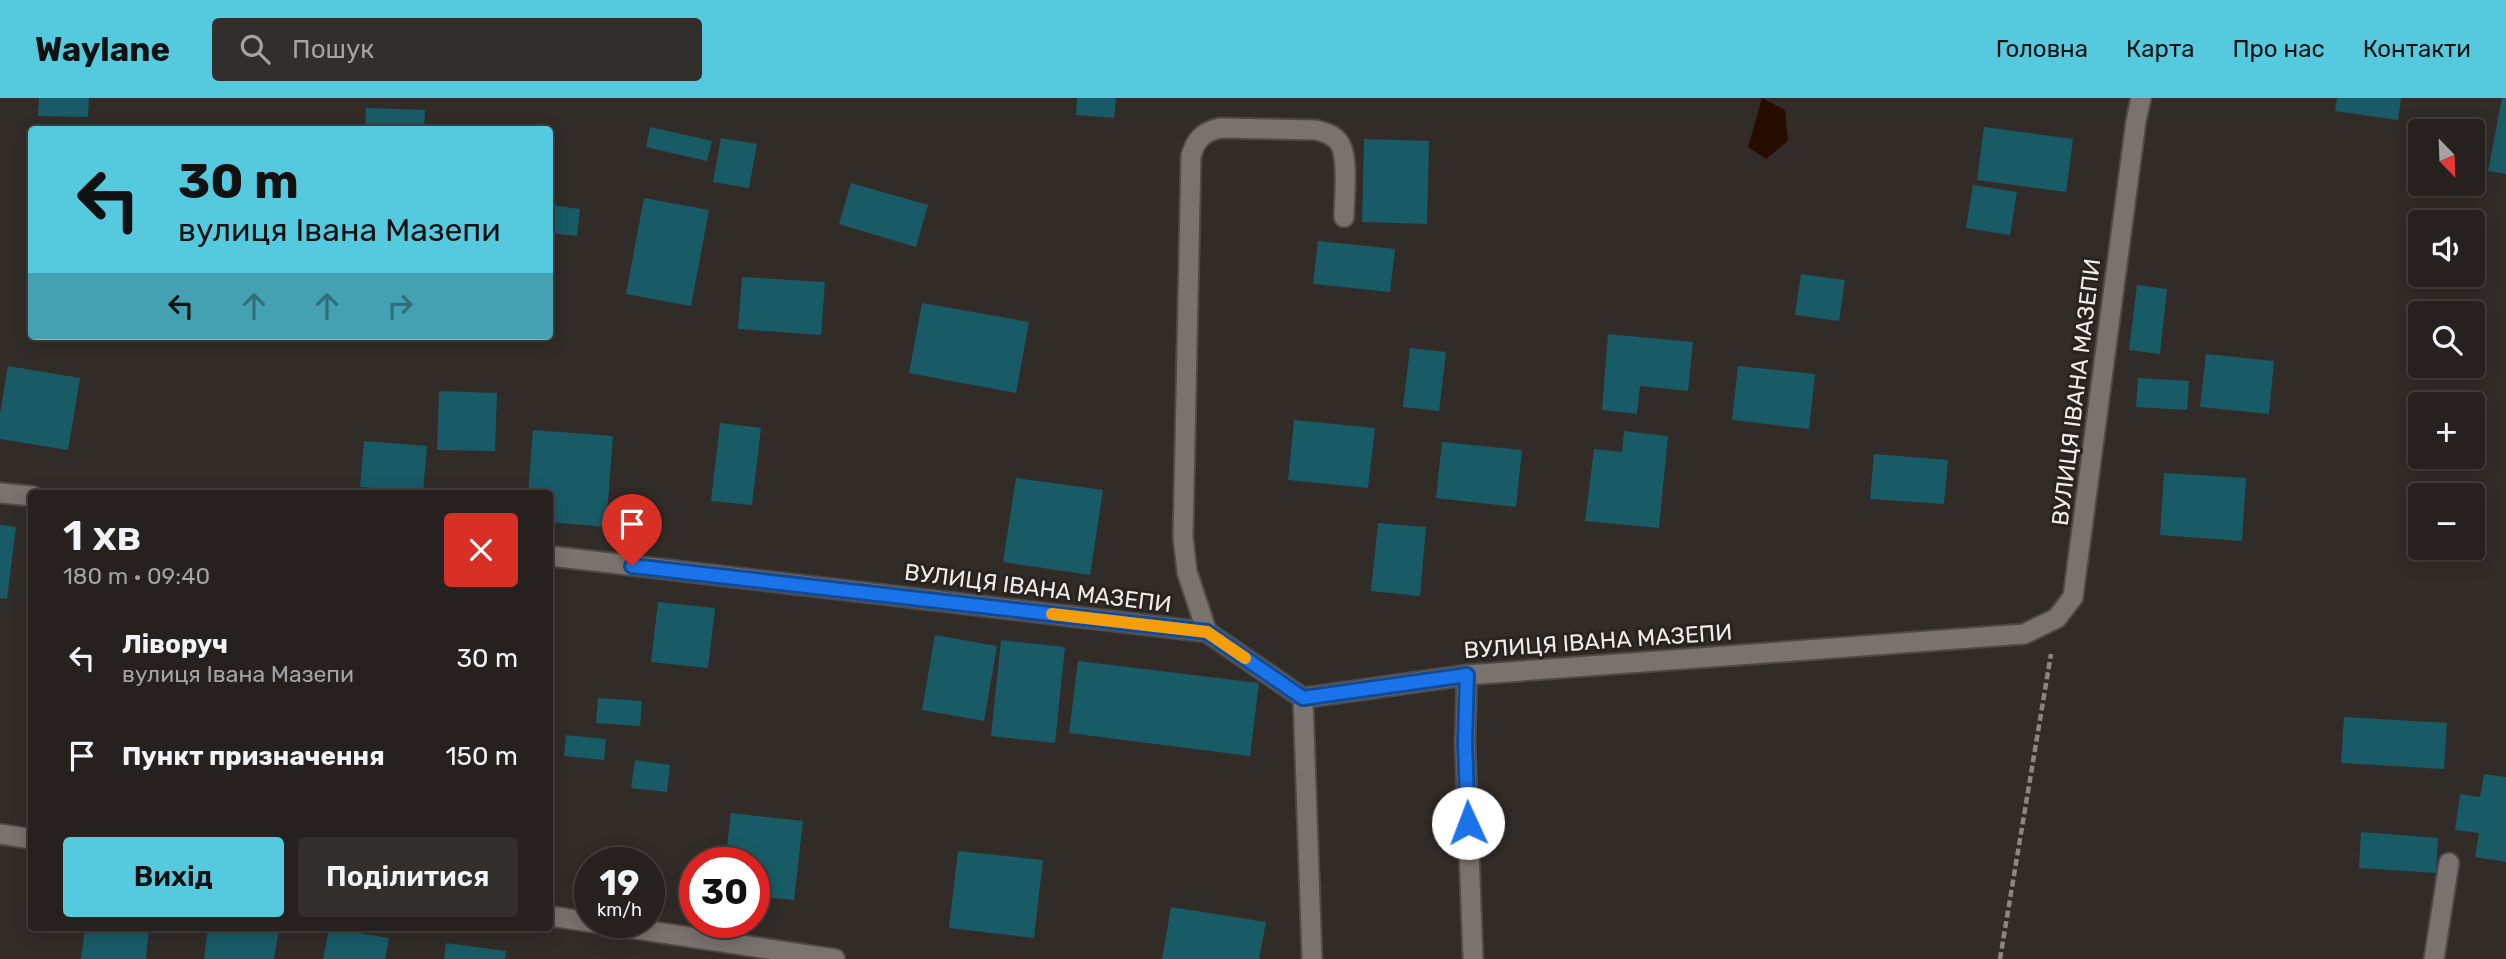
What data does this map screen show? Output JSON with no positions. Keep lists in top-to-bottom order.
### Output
{
  "streets": {
    "street": ["ВУЛИЦЯ ІВАНА МАЗЕПИ"]
  },
  "north": "bottom right",
  "page": {
    "header": "Waylane",
    "search": "Пошук",
    "nav": [
      "Головна",
      "Карта",
      "Про нас",
      "Контакти"
    ],
    "map_buttons": ["+", "−"],
    "turn": ["30 m", "вулиця Івана Мазепи"],
    "heading": ["1 хв", "180 m · 09:40"],
    "list": [
      {
        "name": "Ліворуч",
        "note": "вулиця Івана Мазепи",
        "value": "30 m"
      },
      {
        "name": "Пункт призначення",
        "value": "150 m"
      }
    ],
    "buttons": ["Вихід", "Поділитися"],
    "speed": "19 km/h",
    "limit": "30"
  }
}
